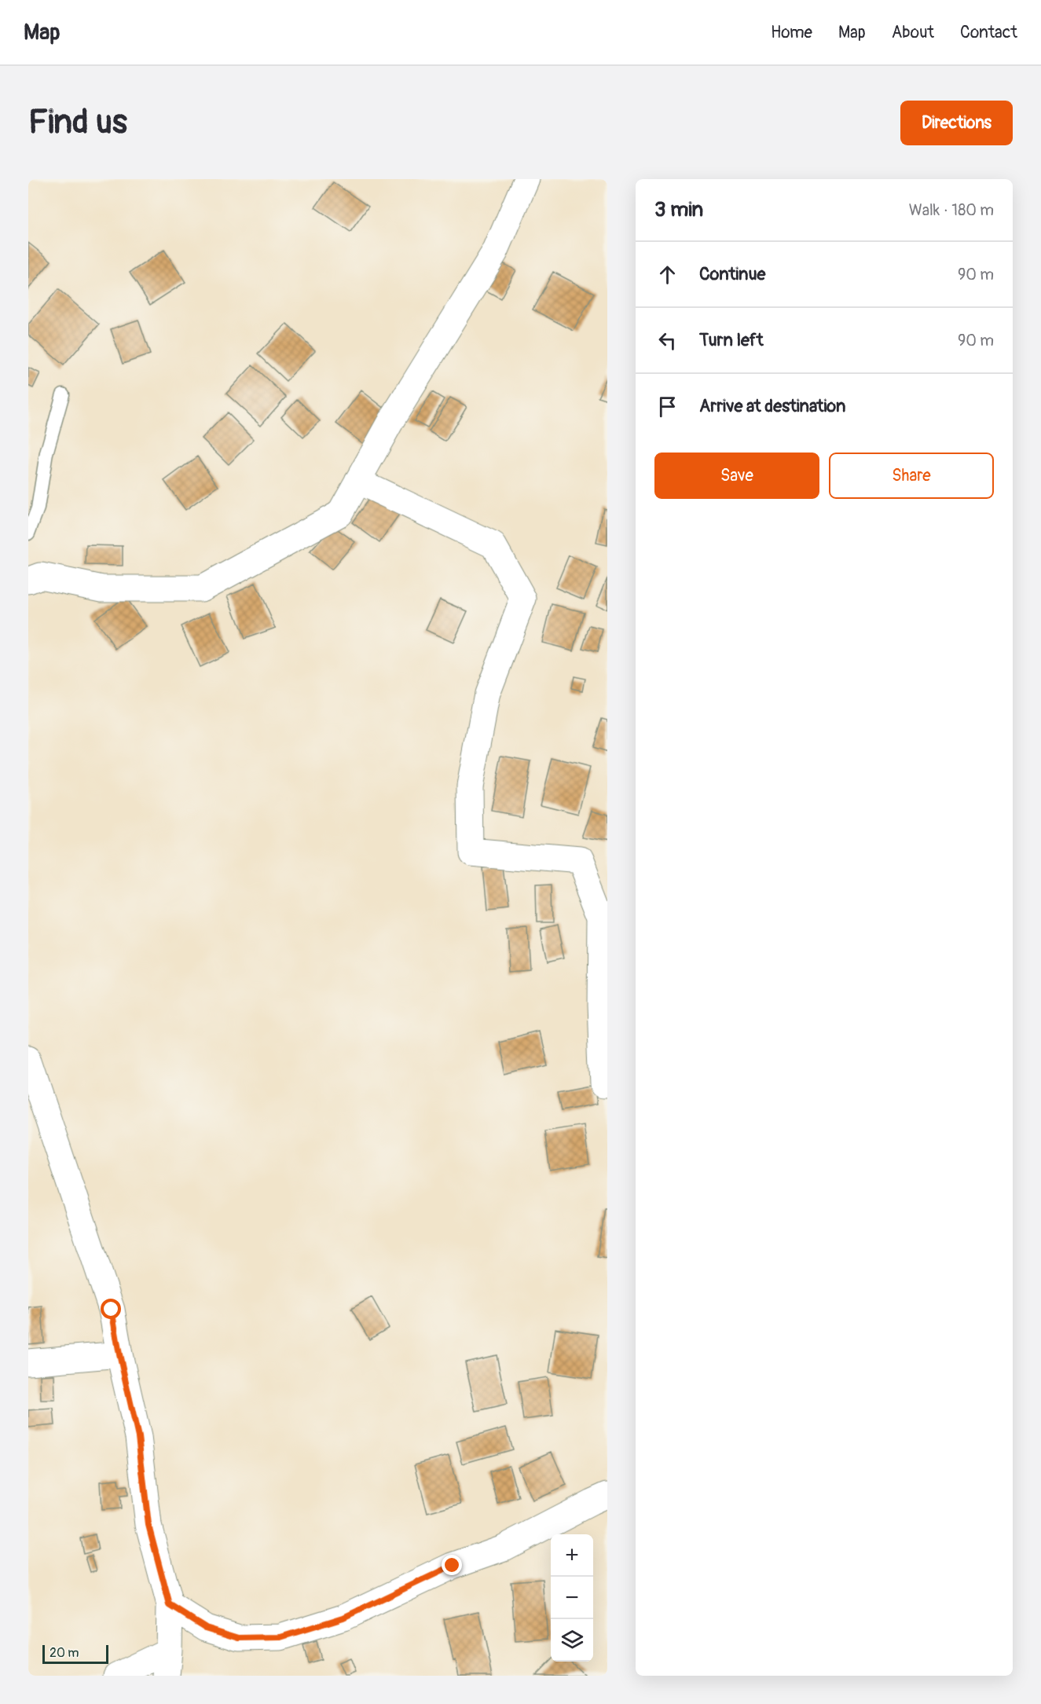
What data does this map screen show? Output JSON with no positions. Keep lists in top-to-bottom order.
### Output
{
  "scale_bar": "20 m",
  "page": {
    "header": "Map",
    "nav": [
      "Home",
      "Map",
      "About",
      "Contact"
    ],
    "buttons": [
      "Directions",
      ["Save", "Share"]
    ],
    "title": "Find us",
    "heading": ["3 min", "Walk · 180 m"],
    "list": [
      ["Continue", "90 m"],
      ["Turn left", "90 m"],
      "Arrive at destination"
    ],
    "map_buttons": ["+", "−"],
    "scale": "20 m"
  }
}
